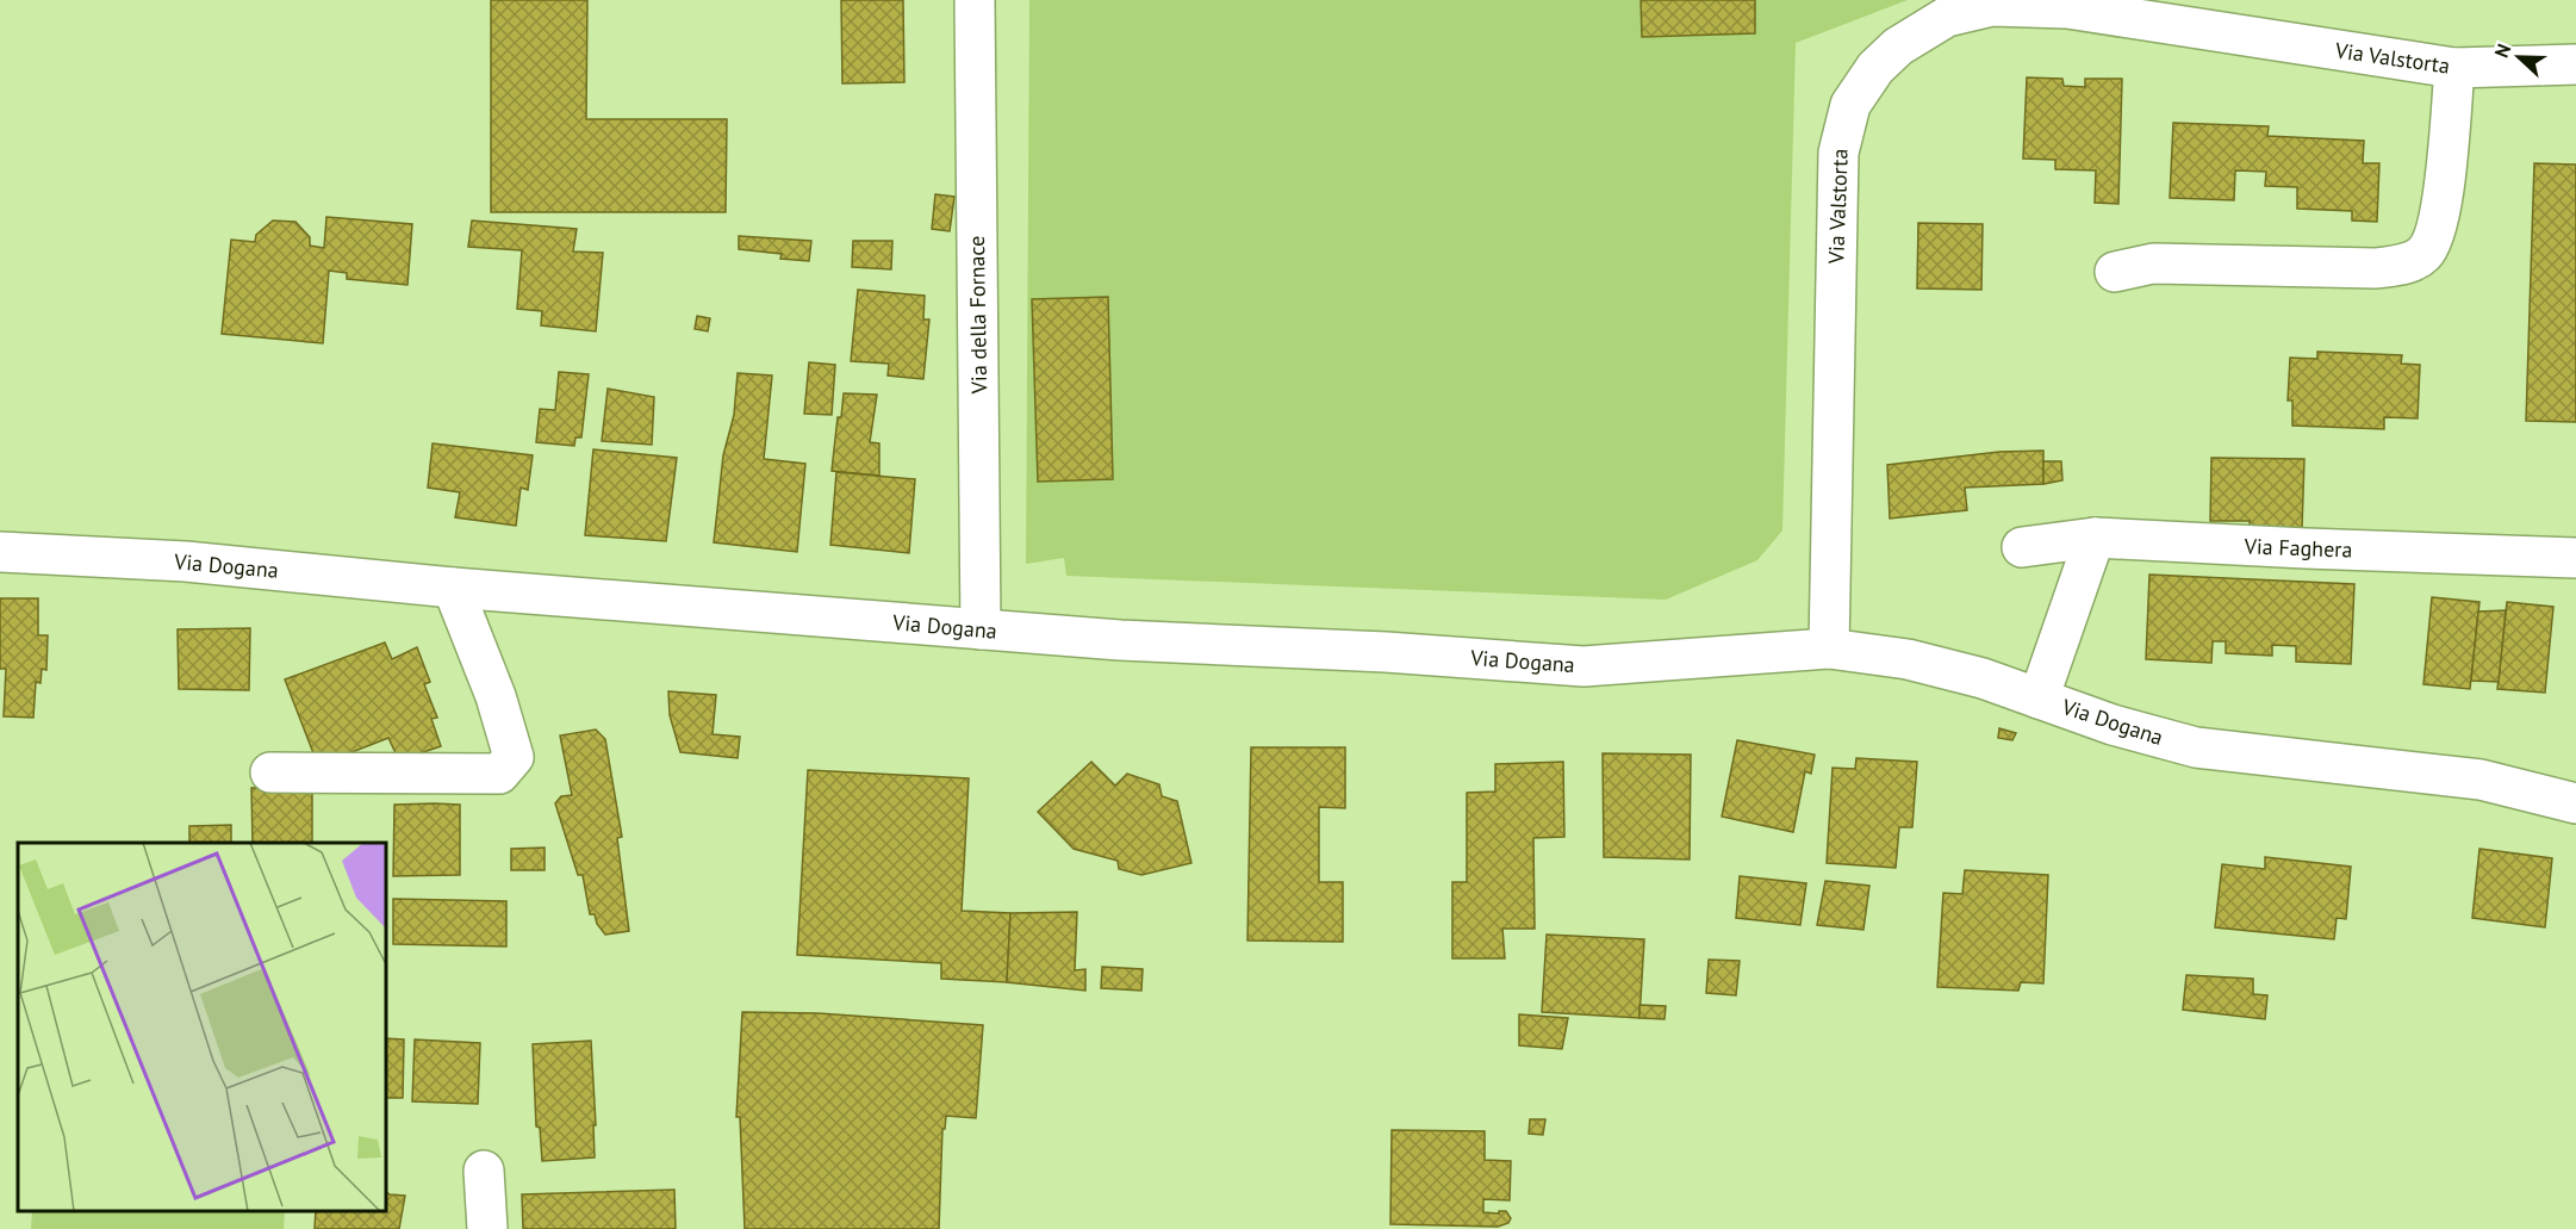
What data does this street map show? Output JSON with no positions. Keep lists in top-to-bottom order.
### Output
{
  "streets": {
    "street": [
      "Via Valstorta",
      "Via della Fornace",
      "Via Faghera",
      "Via Dogana"
    ]
  },
  "crossings": [
    ["Via Valstorta", "Via Dogana"],
    ["Via della Fornace", "Via Dogana"]
  ],
  "north": "left"
}
